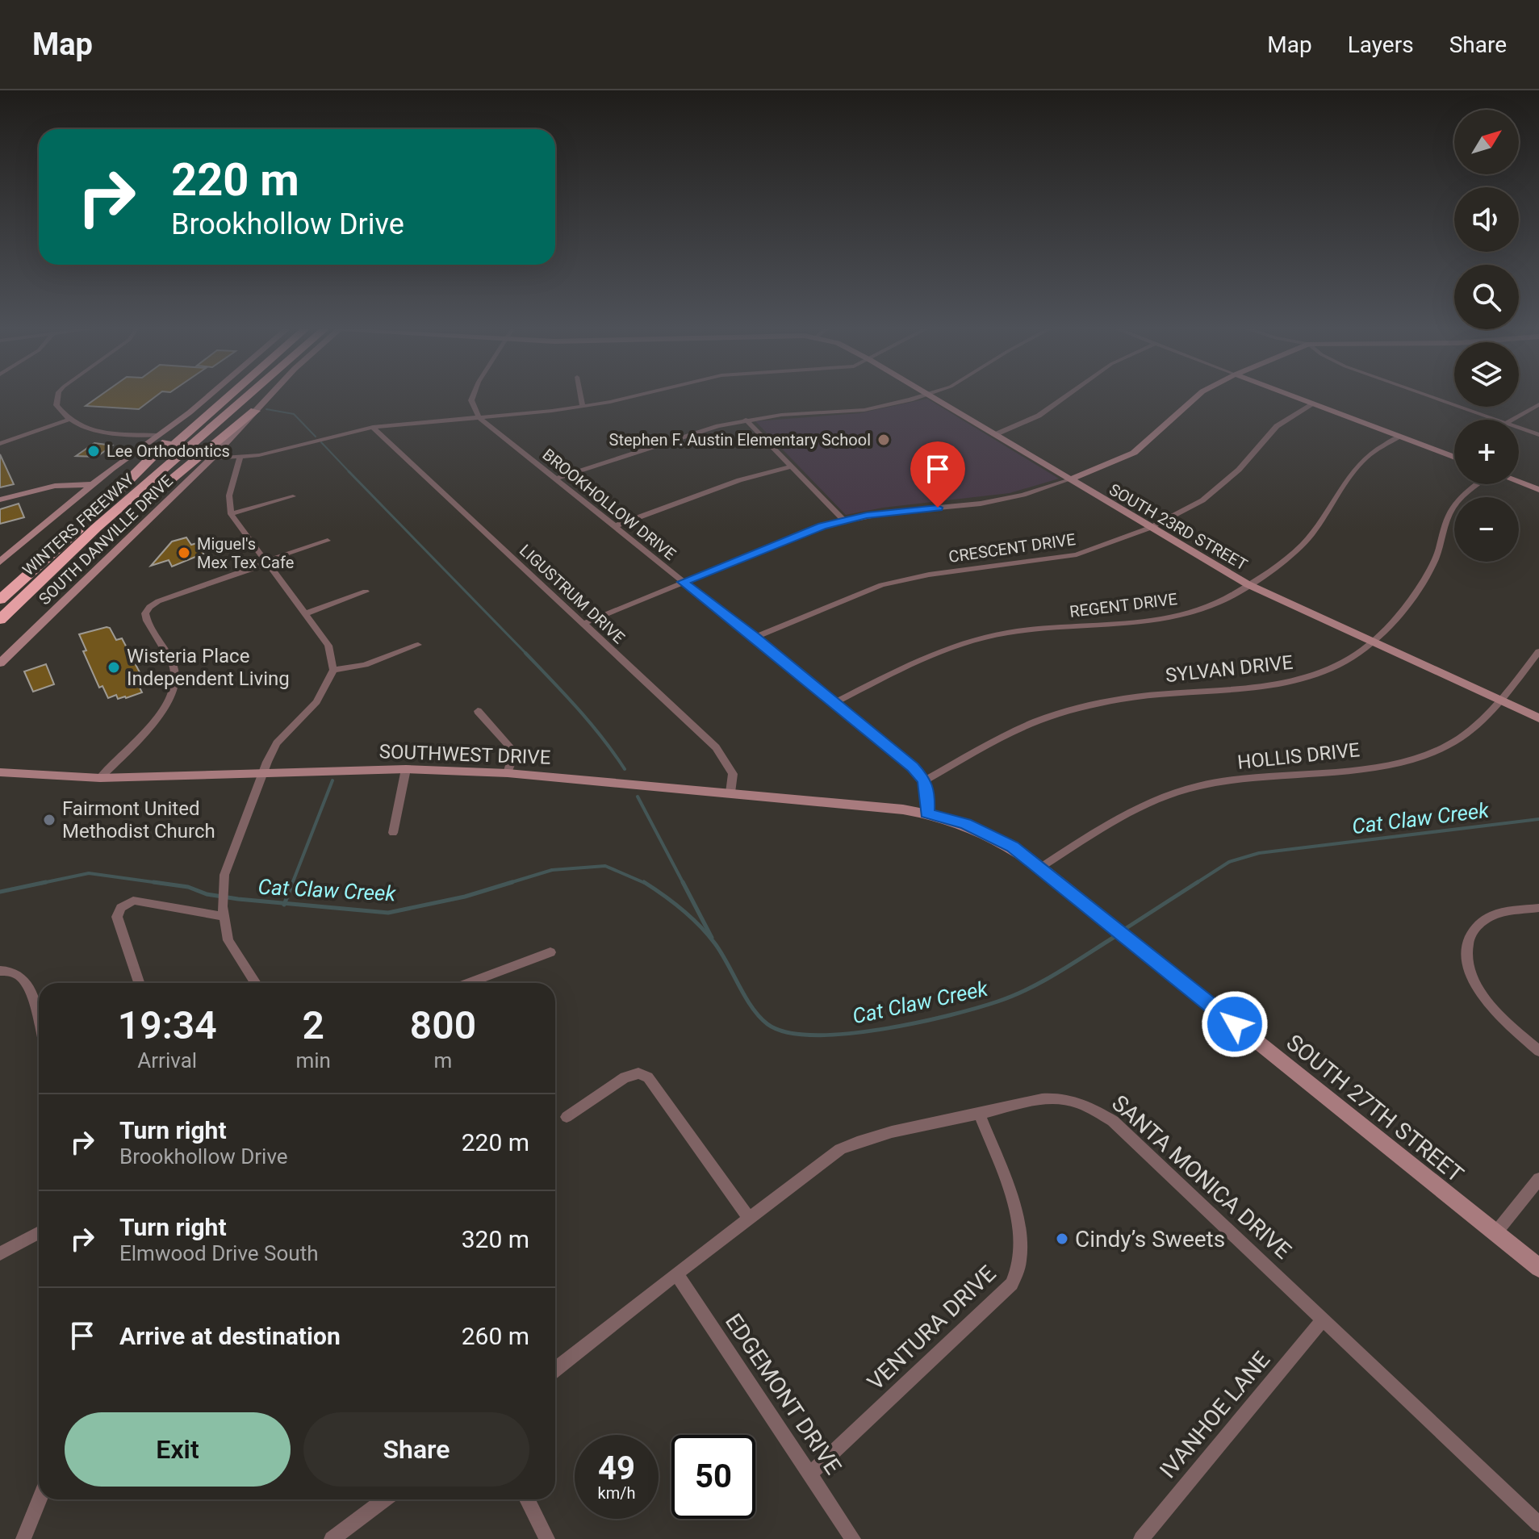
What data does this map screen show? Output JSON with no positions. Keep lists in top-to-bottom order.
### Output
{
  "streets": {
    "highway": ["WINTERS FREEWAY"],
    "street": [
      "BROOKHOLLOW DRIVE",
      "SOUTH 23RD STREET",
      "SOUTH DANVILLE DRIVE",
      "CRESCENT DRIVE",
      "LIGUSTRUM DRIVE",
      "REGENT DRIVE",
      "SYLVAN DRIVE",
      "SOUTHWEST DRIVE",
      "HOLLIS DRIVE",
      "SOUTH 27TH STREET",
      "SANTA MONICA DRIVE",
      "VENTURA DRIVE",
      "EDGEMONT DRIVE",
      "IVANHOE LANE"
    ]
  },
  "crossings": [
    ["BROOKHOLLOW DRIVE", "CRESCENT DRIVE"],
    ["BROOKHOLLOW DRIVE", "REGENT DRIVE"],
    ["BROOKHOLLOW DRIVE", "SYLVAN DRIVE"],
    ["SOUTH 23RD STREET", "CRESCENT DRIVE"],
    ["SOUTH 23RD STREET", "REGENT DRIVE"],
    ["SOUTH 23RD STREET", "SYLVAN DRIVE"],
    ["SOUTH 23RD STREET", "HOLLIS DRIVE"],
    ["LIGUSTRUM DRIVE", "SOUTHWEST DRIVE"],
    ["SOUTHWEST DRIVE", "SOUTH 27TH STREET"],
    ["HOLLIS DRIVE", "SOUTH 27TH STREET"],
    ["SANTA MONICA DRIVE", "VENTURA DRIVE"],
    ["SANTA MONICA DRIVE", "EDGEMONT DRIVE"],
    ["SANTA MONICA DRIVE", "IVANHOE LANE"],
    ["VENTURA DRIVE", "EDGEMONT DRIVE"]
  ],
  "water": ["Cat Claw Creek"],
  "places": [
    "Stephen F. Austin Elementary School",
    "Lee Orthodontics",
    "Miguel's Mex Tex Cafe",
    "Wisteria Place Independent Living",
    "Fairmont United Methodist Church",
    "Cindy’s Sweets"
  ],
  "north": "top right",
  "page": {
    "header": "Map",
    "nav": ["Map", "Layers", "Share"],
    "map_buttons": ["+", "−"],
    "turn": ["220 m", "Brookhollow Drive"],
    "eta": [
      "19:34",
      "Arrival",
      "2",
      "min",
      "800",
      "m"
    ],
    "list": [
      {
        "name": "Turn right",
        "note": "Brookhollow Drive",
        "value": "220 m"
      },
      {
        "name": "Turn right",
        "note": "Elmwood Drive South",
        "value": "320 m"
      },
      {
        "name": "Arrive at destination",
        "value": "260 m"
      }
    ],
    "buttons": ["Exit", "Share"],
    "speed": "49 km/h",
    "limit": "50"
  }
}
